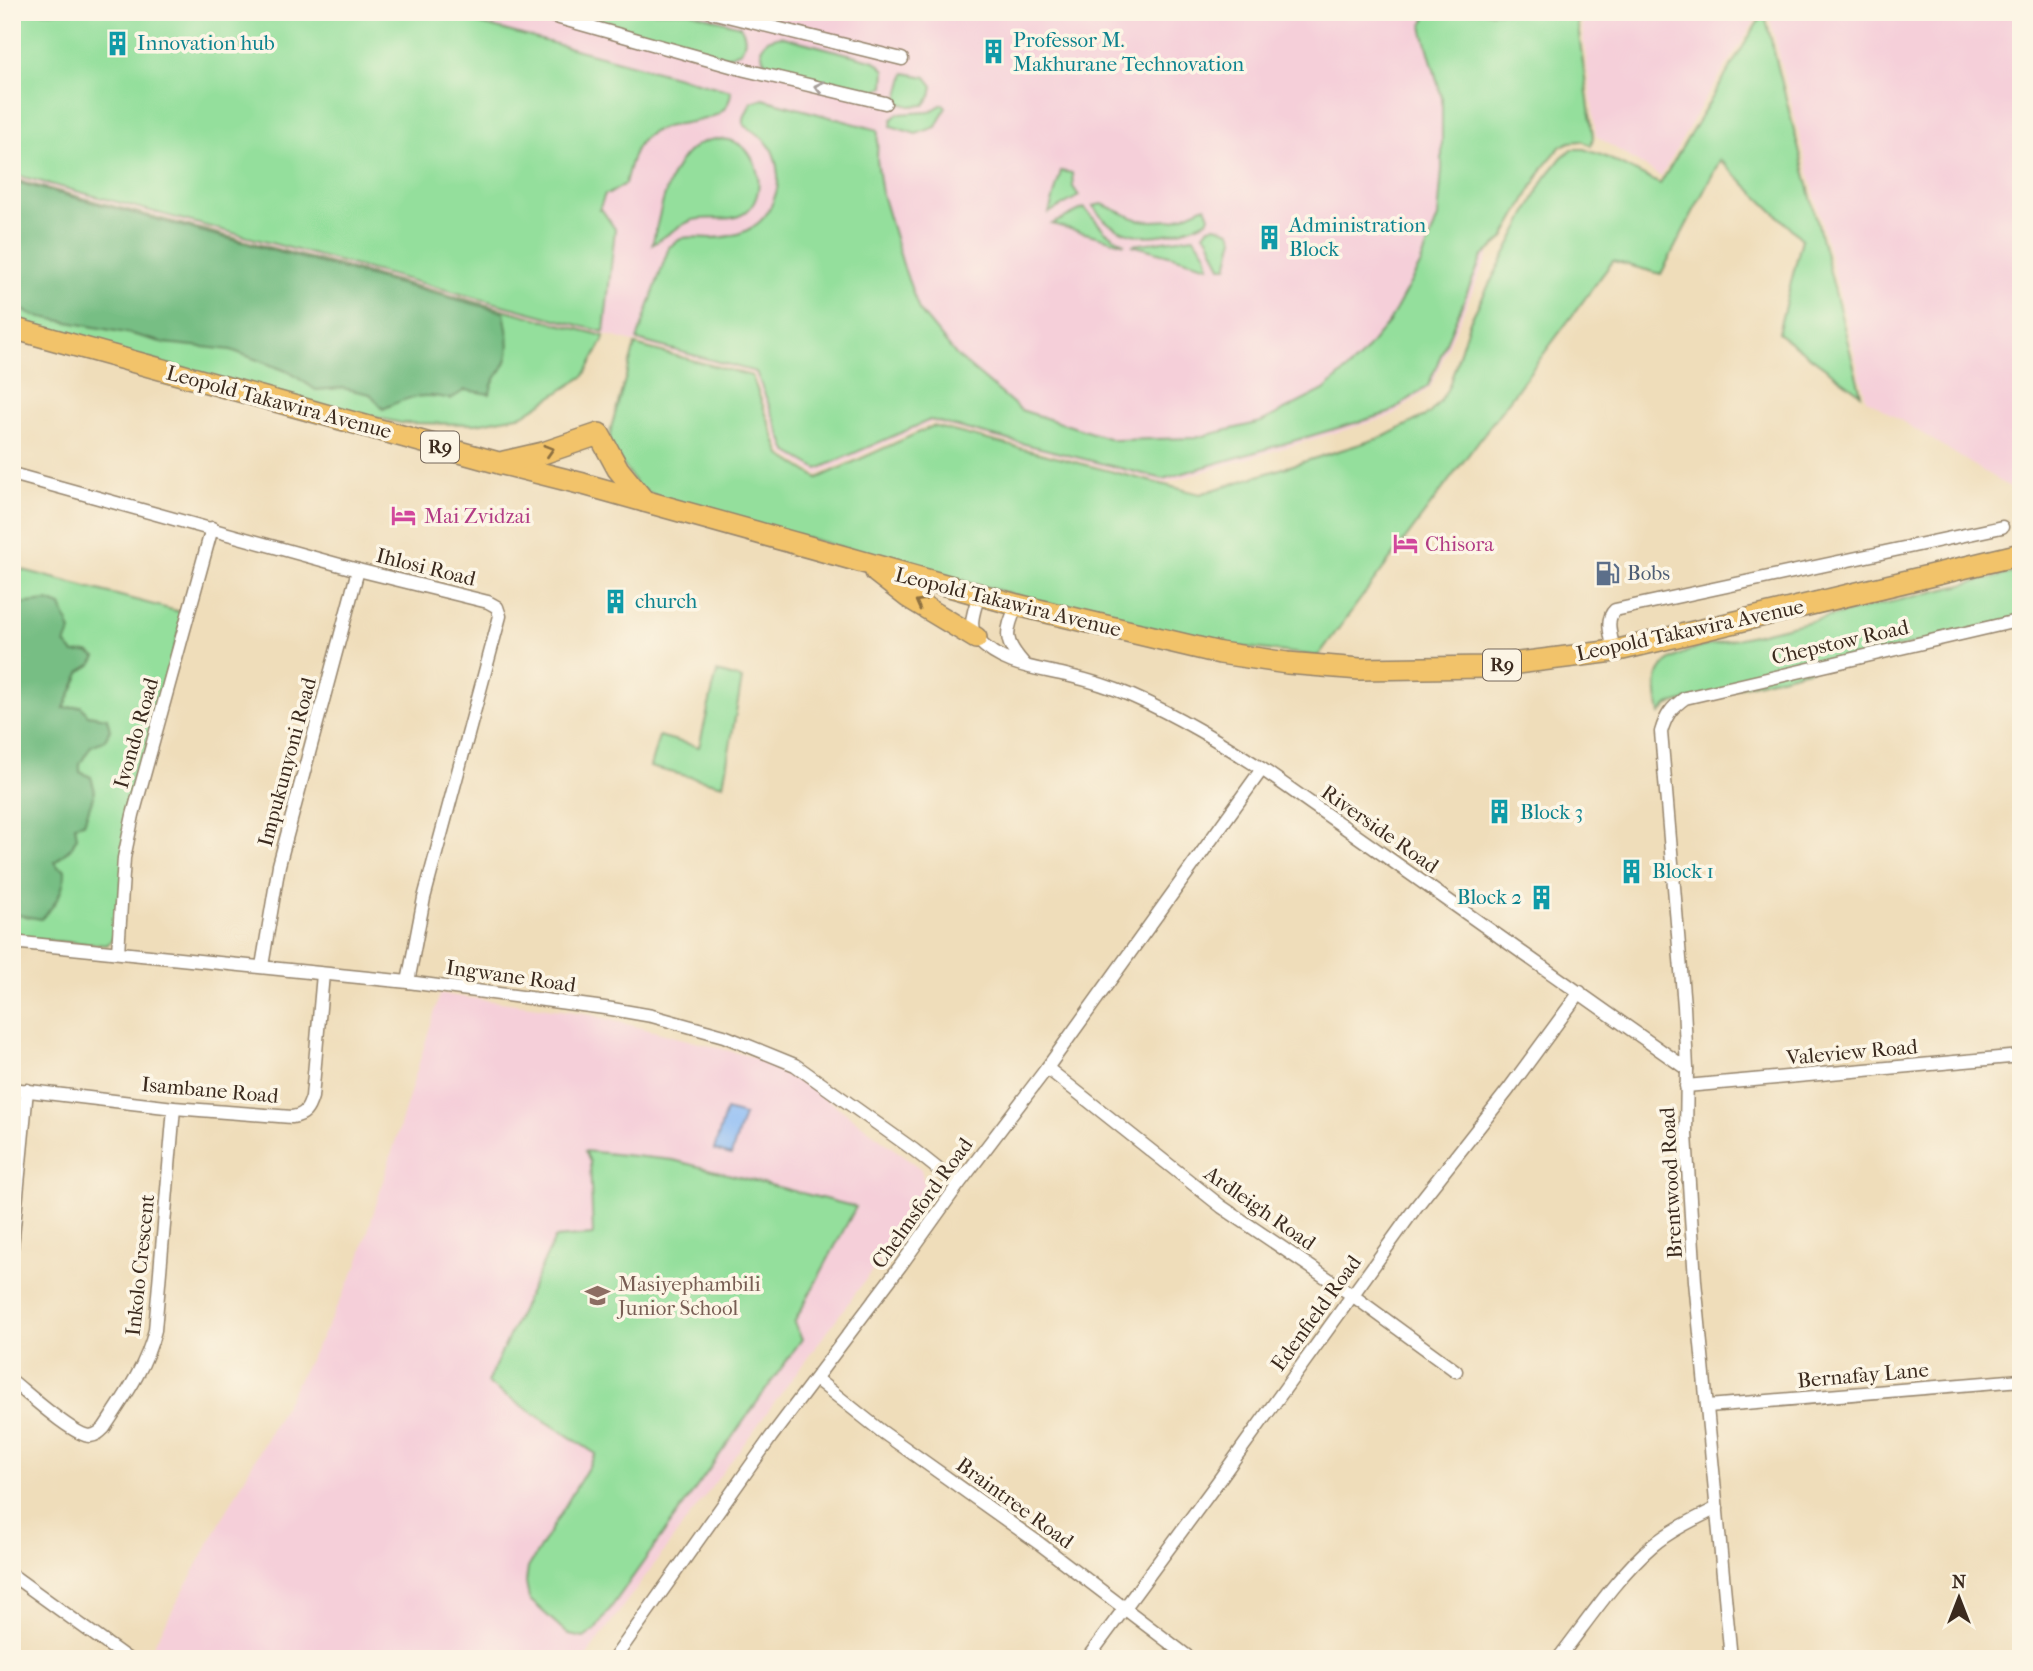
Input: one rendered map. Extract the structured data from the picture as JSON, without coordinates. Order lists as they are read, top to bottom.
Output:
{
  "streets": {
    "highway": ["Leopold Takawira Avenue", "R9"],
    "street": [
      "Ihlosi Road",
      "Chepstow Road",
      "Ivondo Road",
      "Impukunyoni Road",
      "Riverside Road",
      "Ingwane Road",
      "Valeview Road",
      "Isambane Road",
      "Brentwood Road",
      "Chelmsford Road",
      "Ardleigh Road",
      "Inkolo Crescent",
      "Edenfield Road",
      "Bernafay Lane",
      "Braintree Road"
    ]
  },
  "crossings": [
    ["Ihlosi Road", "Ivondo Road"],
    ["Ihlosi Road", "Impukunyoni Road"],
    ["Ihlosi Road", "Ingwane Road"],
    ["Chepstow Road", "Brentwood Road"],
    ["Ivondo Road", "Ingwane Road"],
    ["Impukunyoni Road", "Ingwane Road"],
    ["Riverside Road", "Brentwood Road"],
    ["Riverside Road", "Chelmsford Road"],
    ["Riverside Road", "Edenfield Road"],
    ["Ingwane Road", "Isambane Road"],
    ["Ingwane Road", "Chelmsford Road"],
    ["Valeview Road", "Brentwood Road"],
    ["Isambane Road", "Inkolo Crescent"],
    ["Brentwood Road", "Bernafay Lane"],
    ["Chelmsford Road", "Ardleigh Road"],
    ["Chelmsford Road", "Braintree Road"],
    ["Ardleigh Road", "Edenfield Road"],
    ["Edenfield Road", "Braintree Road"]
  ],
  "places": {
    "building": [
      "Innovation hub",
      "Professor M. Makhurane Technovation",
      "Administration Block",
      "church",
      "Block 3",
      "Block 1",
      "Block 2"
    ],
    "hotel": ["Mai Zvidzai", "Chisora"],
    "fuel station": ["Bobs"],
    "school or university": ["Masiyephambili Junior School"]
  },
  "north": "top"
}
